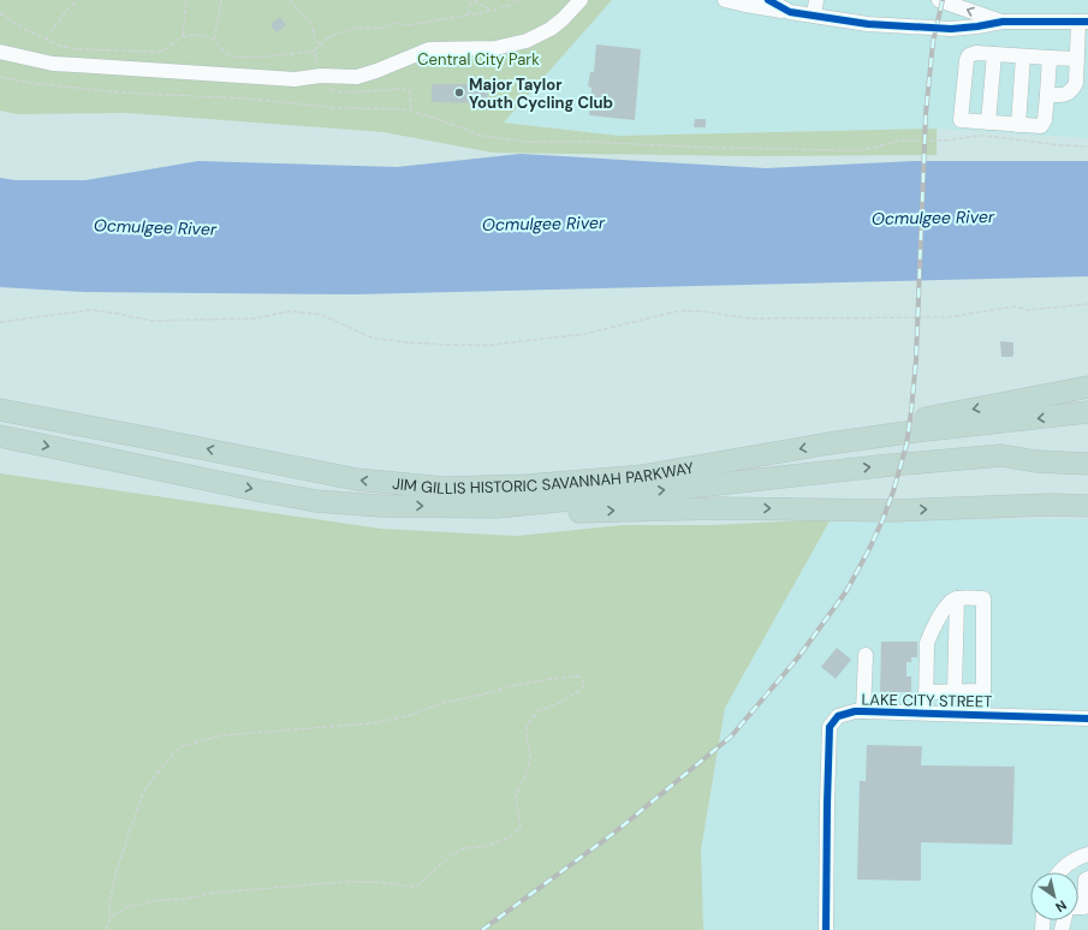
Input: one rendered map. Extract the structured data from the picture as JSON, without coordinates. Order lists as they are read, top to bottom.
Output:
{
  "streets": {
    "highway": ["JIM GILLIS HISTORIC SAVANNAH PARKWAY"],
    "street": ["LAKE CITY STREET"]
  },
  "water": ["Ocmulgee River"],
  "parks": ["Central City Park"],
  "places": ["Major Taylor Youth Cycling Club"],
  "north": "bottom right"
}
